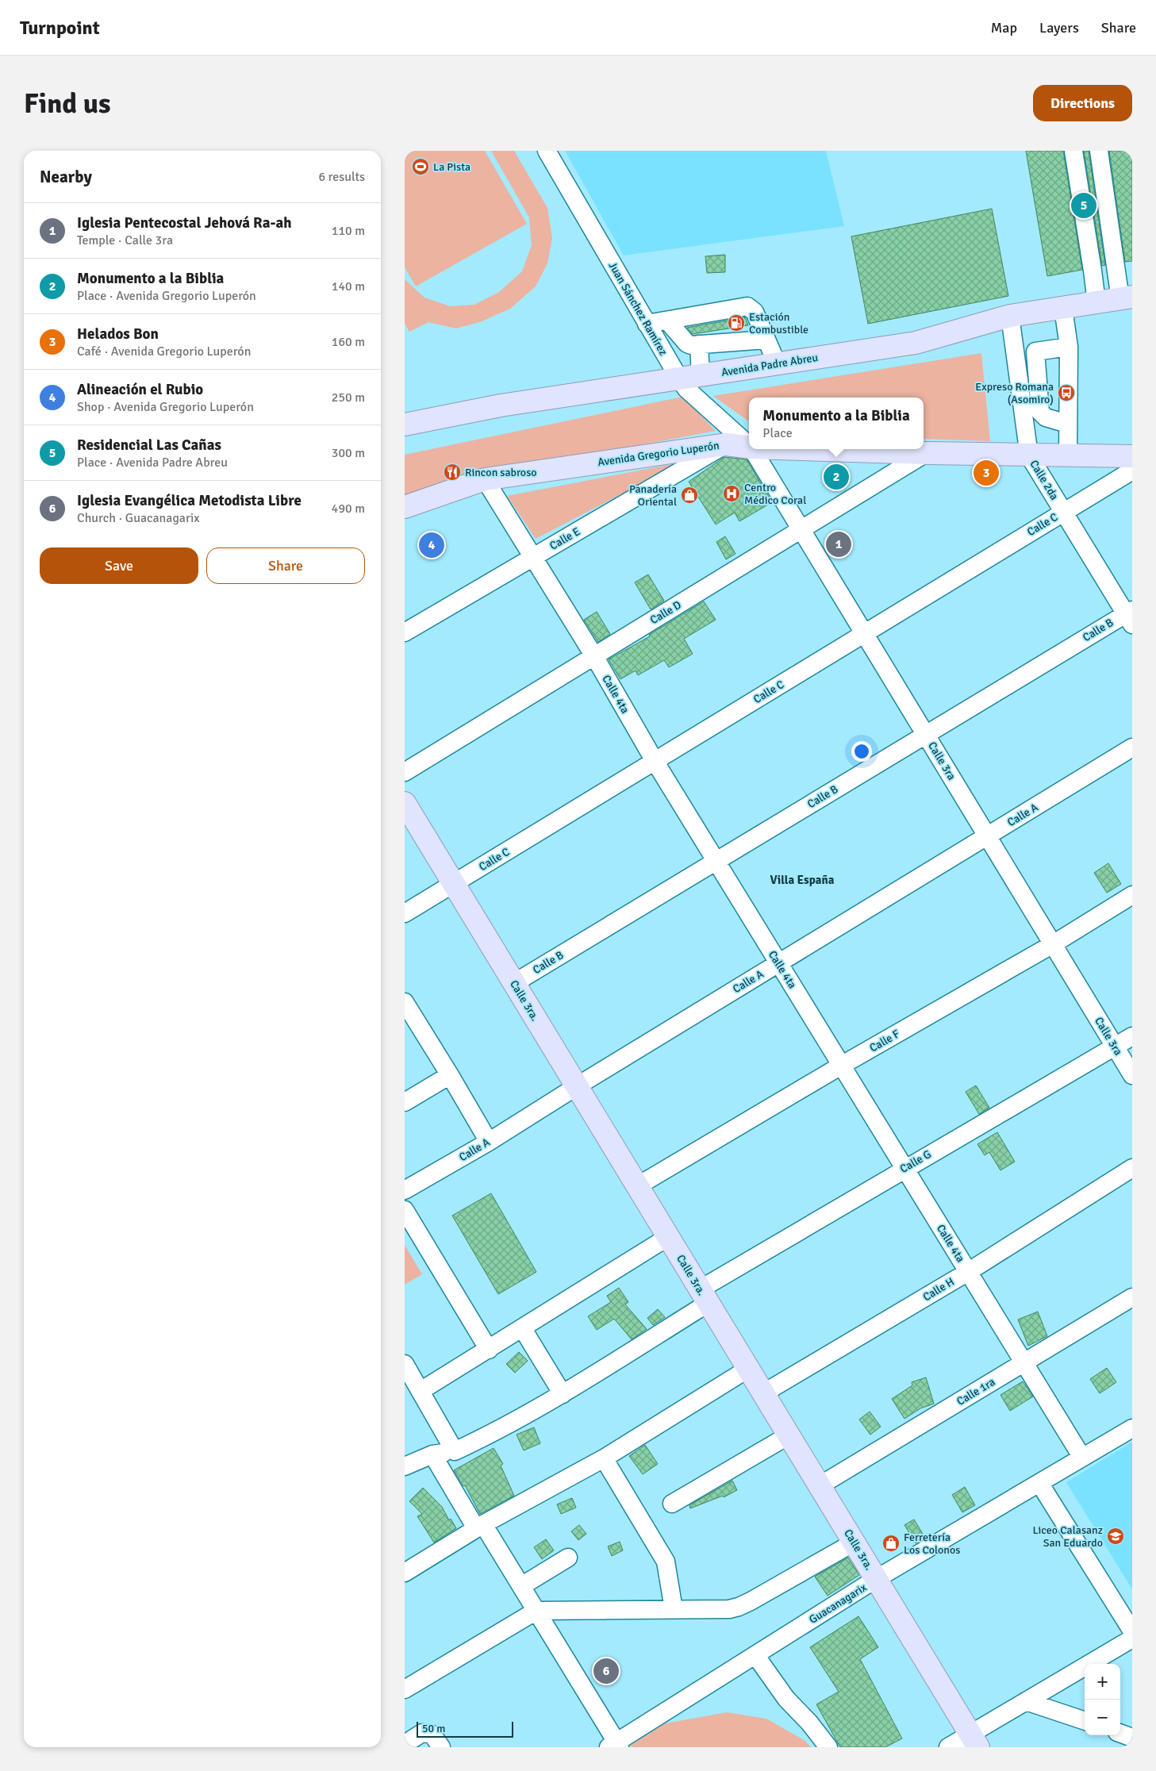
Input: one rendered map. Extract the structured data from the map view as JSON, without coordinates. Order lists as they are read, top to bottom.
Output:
{
  "streets": {
    "main road": ["Avenida Padre Abreu", "Avenida Gregorio Luperón", "Calle 3ra."],
    "street": [
      "Juan Sánchez Ramírez",
      "Calle 2da",
      "Calle C",
      "Calle E",
      "Calle D",
      "Calle B",
      "Calle 4ta",
      "Calle 3ra",
      "Calle A",
      "Calle F",
      "Calle G",
      "Calle H",
      "Calle 1ra",
      "Guacanagarix"
    ]
  },
  "crossings": [
    ["Juan Sánchez Ramírez", "Avenida Padre Abreu"],
    ["Avenida Padre Abreu", "Calle 2da"],
    ["Avenida Gregorio Luperón", "Calle 2da"],
    ["Avenida Gregorio Luperón", "Calle E"],
    ["Avenida Gregorio Luperón", "Calle D"],
    ["Avenida Gregorio Luperón", "Calle 4ta"],
    ["Calle 2da", "Calle C"],
    ["Calle 2da", "Calle B"],
    ["Calle C", "Calle 4ta"],
    ["Calle C", "Calle 3ra"],
    ["Calle C", "Calle 3ra."],
    ["Calle E", "Calle 4ta"],
    ["Calle D", "Calle 4ta"],
    ["Calle D", "Calle 3ra"],
    ["Calle B", "Calle 4ta"],
    ["Calle B", "Calle 3ra"],
    ["Calle B", "Calle 3ra."],
    ["Calle 4ta", "Calle A"],
    ["Calle 4ta", "Calle F"],
    ["Calle 4ta", "Calle G"],
    ["Calle 4ta", "Calle H"],
    ["Calle 4ta", "Calle 1ra"],
    ["Calle 4ta", "Guacanagarix"],
    ["Calle 3ra", "Calle A"],
    ["Calle 3ra", "Calle F"],
    ["Calle 3ra", "Calle G"],
    ["Calle A", "Calle 3ra."],
    ["Calle 3ra.", "Calle F"],
    ["Calle 3ra.", "Calle G"],
    ["Calle 3ra.", "Calle H"],
    ["Calle 3ra.", "Calle 1ra"],
    ["Calle 3ra.", "Guacanagarix"]
  ],
  "districts": ["Villa España"],
  "places": {
    "sports": ["La Pista"],
    "fuel station": ["Estación Combustible"],
    "bus stop": ["Expreso Romana (Asomiro)"],
    "restaurant": ["Rincon sabroso"],
    "hospital": ["Centro Médico Coral"],
    "shop": ["Panadería Oriental", "Ferretería Los Colonos"],
    "school or university": ["Liceo Calasanz San Eduardo"]
  },
  "scale_bar": "50 m",
  "page": {
    "header": "Turnpoint",
    "nav": ["Map", "Layers", "Share"],
    "buttons": [
      "Directions",
      ["Save", "Share"]
    ],
    "title": "Find us",
    "heading": ["Nearby", "6 results"],
    "pins": [
      "5",
      "3",
      "2",
      "1",
      "4",
      "6"
    ],
    "list": [
      {
        "mark": "1",
        "name": "Iglesia Pentecostal Jehová Ra-ah",
        "note": "Temple · Calle 3ra",
        "value": "110 m"
      },
      {
        "mark": "2",
        "name": "Monumento a la Biblia",
        "note": "Place · Avenida Gregorio Luperón",
        "value": "140 m"
      },
      {
        "mark": "3",
        "name": "Helados Bon",
        "note": "Café · Avenida Gregorio Luperón",
        "value": "160 m"
      },
      {
        "mark": "4",
        "name": "Alineación el Rubio",
        "note": "Shop · Avenida Gregorio Luperón",
        "value": "250 m"
      },
      {
        "mark": "5",
        "name": "Residencial Las Cañas",
        "note": "Place · Avenida Padre Abreu",
        "value": "300 m"
      },
      {
        "mark": "6",
        "name": "Iglesia Evangélica Metodista Libre",
        "note": "Church · Guacanagarix",
        "value": "490 m"
      }
    ],
    "popup": ["Monumento a la Biblia", "Place"],
    "map_buttons": ["+", "−"],
    "scale": "50 m"
  }
}
